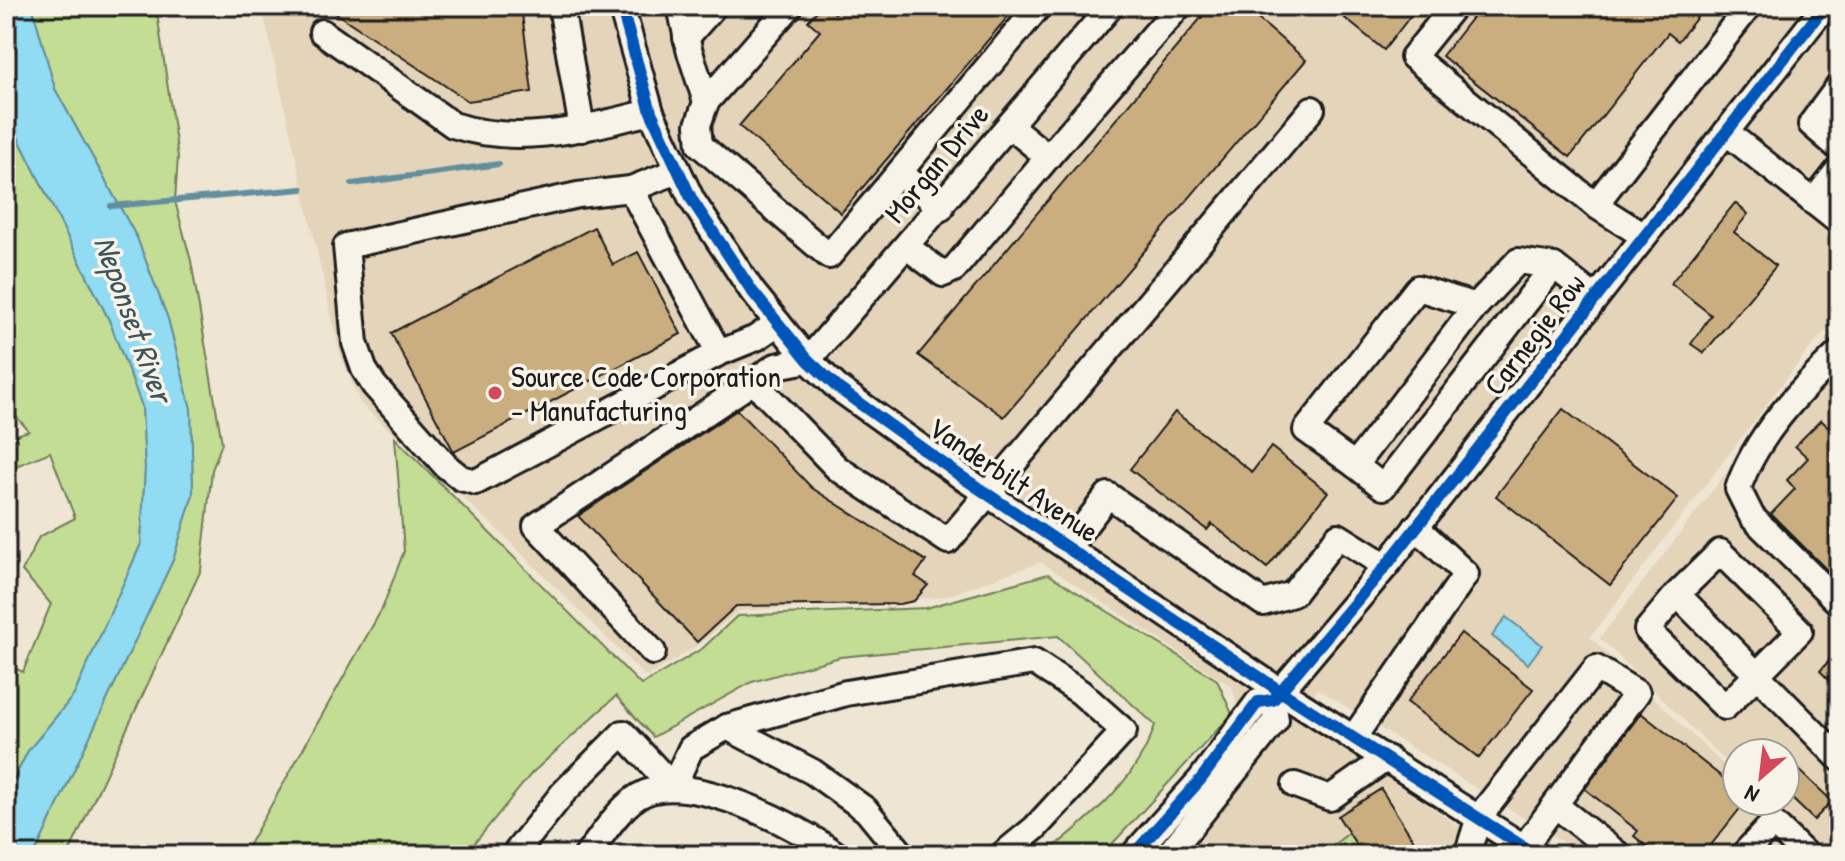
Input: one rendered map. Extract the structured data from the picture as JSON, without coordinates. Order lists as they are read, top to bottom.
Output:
{
  "streets": {
    "street": ["Morgan Drive", "Carnegie Row", "Vanderbilt Avenue"]
  },
  "crossings": [
    ["Morgan Drive", "Vanderbilt Avenue"],
    ["Carnegie Row", "Vanderbilt Avenue"]
  ],
  "water": ["Neponset River"],
  "places": ["Source Code Corporation - Manufacturing"],
  "north": "bottom left"
}
